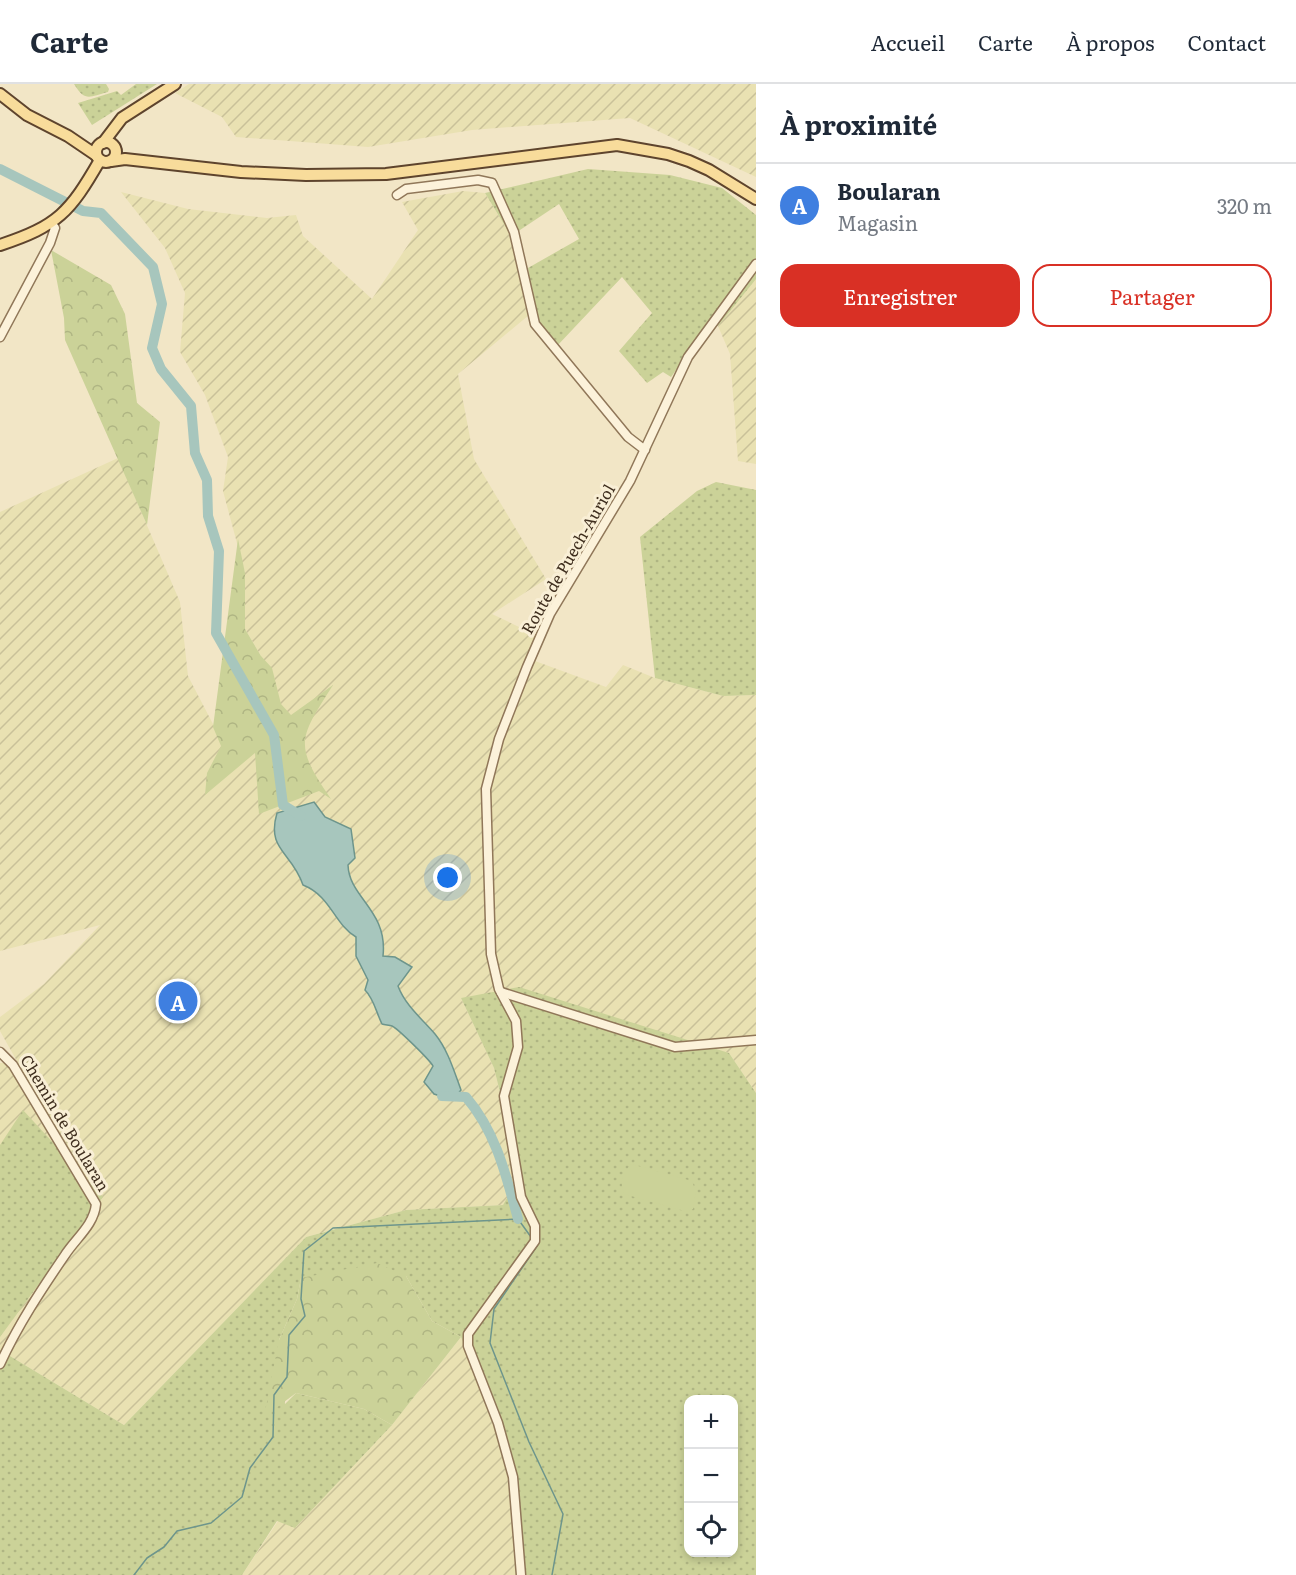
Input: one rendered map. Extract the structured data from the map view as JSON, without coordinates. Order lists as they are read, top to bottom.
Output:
{
  "streets": {
    "street": ["Route de Puech-Auriol", "Chemin de Boularan"]
  },
  "page": {
    "header": "Carte",
    "nav": [
      "Accueil",
      "Carte",
      "À propos",
      "Contact"
    ],
    "heading": "À proximité",
    "list": [
      {
        "mark": "A",
        "name": "Boularan",
        "note": "Magasin",
        "value": "320 m"
      }
    ],
    "buttons": ["Enregistrer", "Partager"],
    "pins": "A",
    "map_buttons": ["+", "−"]
  }
}
